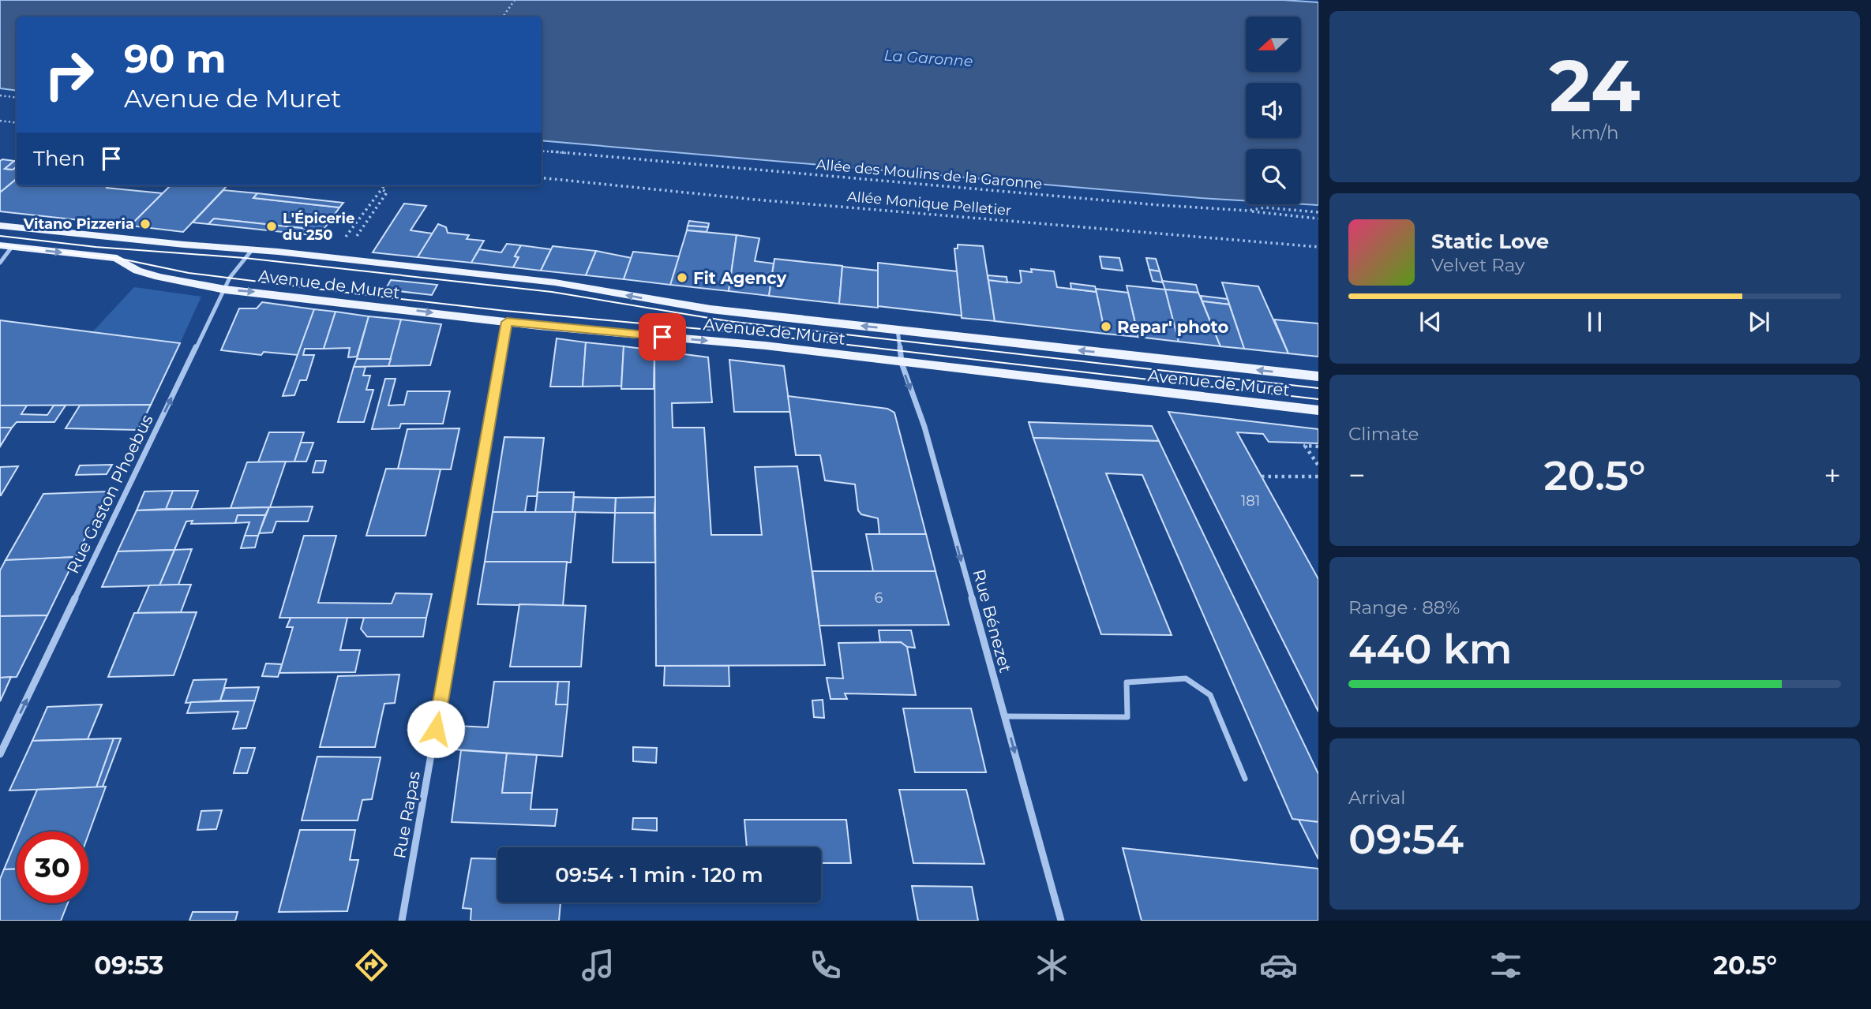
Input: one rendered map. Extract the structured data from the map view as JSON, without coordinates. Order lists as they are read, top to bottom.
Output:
{
  "streets": {
    "main road": ["Avenue de Muret"],
    "street": ["Rue Gaston Phoebus", "Rue Bénezet", "Rue Rapas"],
    "path": ["Allée des Moulins de la Garonne", "Allée Monique Pelletier"]
  },
  "crossings": [
    ["Avenue de Muret", "Rue Gaston Phoebus"],
    ["Avenue de Muret", "Rue Bénezet"],
    ["Avenue de Muret", "Rue Rapas"]
  ],
  "one_way": ["Rue Gaston Phoebus", "Rue Bénezet"],
  "water": ["La Garonne"],
  "places": [
    "Vitano Pizzeria",
    "L'Épicerie du 250",
    "Fit Agency",
    "Repar' photo"
  ],
  "house_numbers": ["181", "6"],
  "north": "left",
  "page": {
    "tile": [
      ["24", "km/h"],
      "Climate",
      ["Range · 88%", "440 km"],
      ["Arrival", "09:54"]
    ],
    "turn": ["90 m", "Avenue de Muret"],
    "then": "Then",
    "song": ["Static Love", "Velvet Ray"],
    "heat": ["−", "20.5°", "+"],
    "limit": "30",
    "trip": "09:54 · 1 min · 120 m",
    "tabs": ["09:53", "20.5°"]
  }
}
